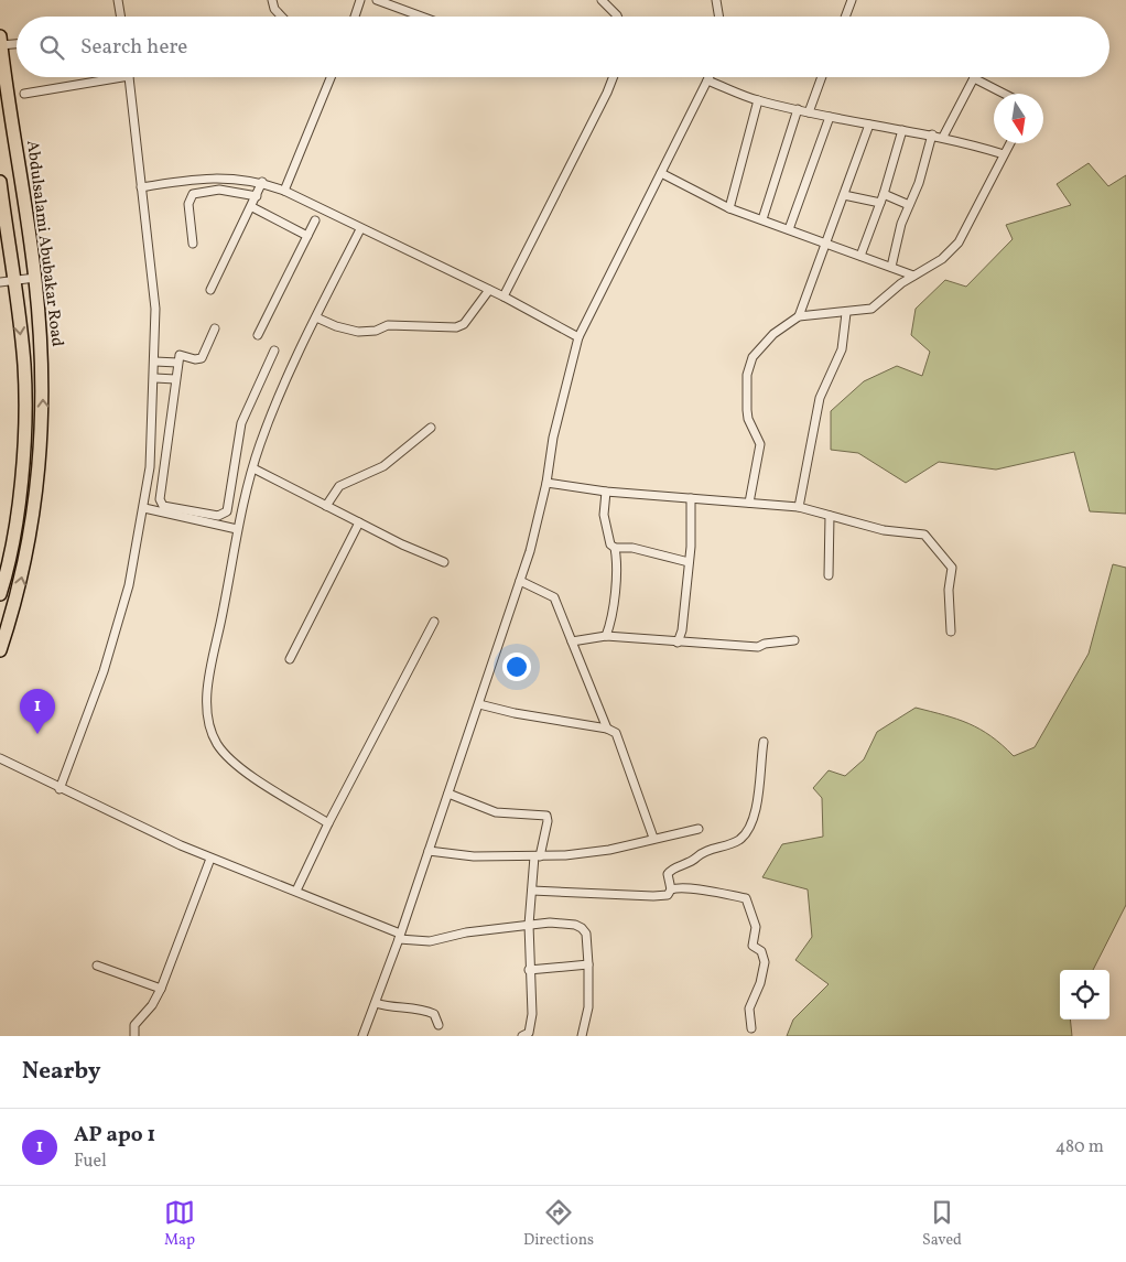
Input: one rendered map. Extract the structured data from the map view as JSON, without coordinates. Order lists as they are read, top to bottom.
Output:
{
  "streets": {
    "main road": ["Abdulsalami Abubakar Road"]
  },
  "north": "bottom",
  "page": {
    "search": "Search here",
    "pins": "1",
    "heading": "Nearby",
    "list": [
      {
        "mark": "1",
        "name": "AP apo 1",
        "note": "Fuel",
        "value": "480 m"
      }
    ],
    "nav": ["Map", "Directions", "Saved"]
  }
}
